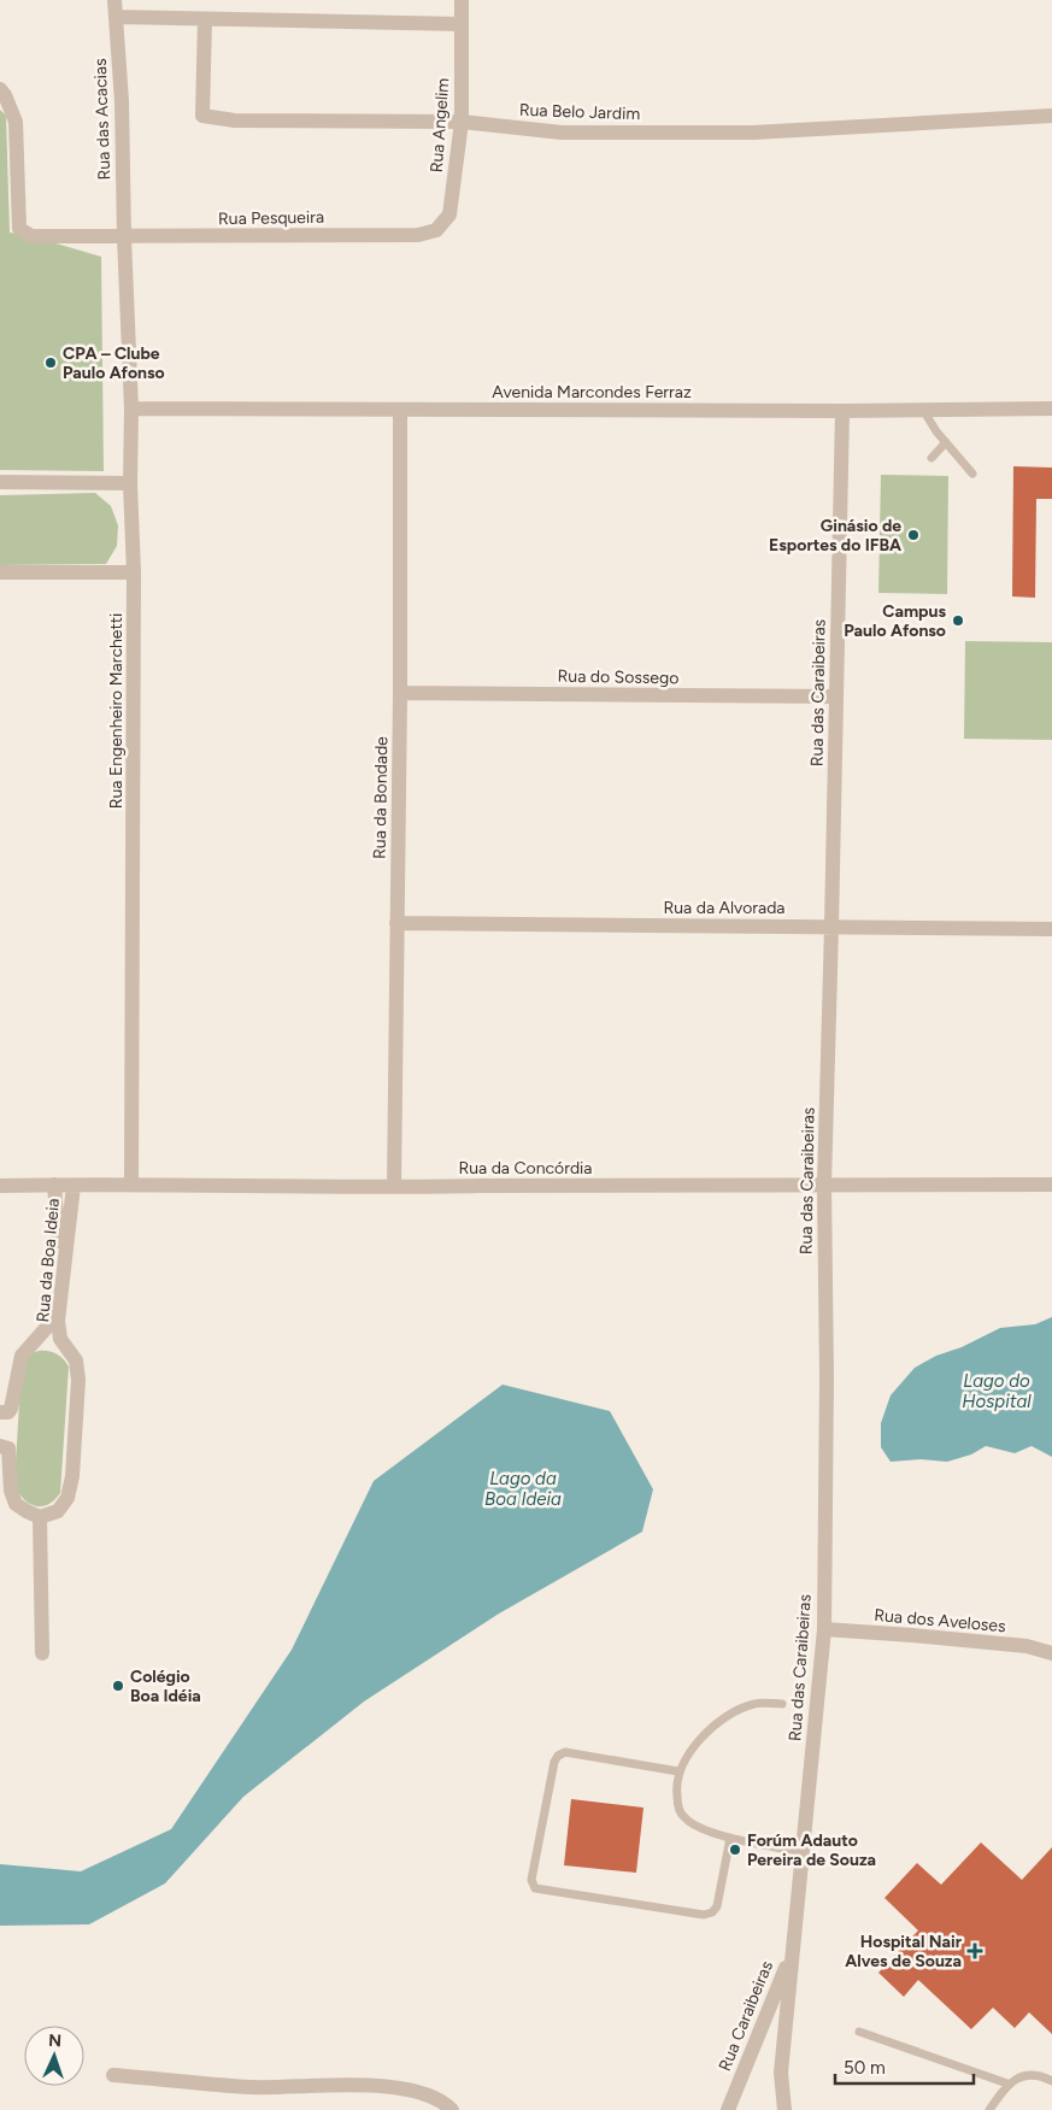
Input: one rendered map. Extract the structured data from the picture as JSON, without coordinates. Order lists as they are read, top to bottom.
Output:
{
  "streets": {
    "street": [
      "Rua Belo Jardim",
      "Rua das Acacias",
      "Rua Angelim",
      "Rua Pesqueira",
      "Avenida Marcondes Ferraz",
      "Rua do Sossego",
      "Rua das Caraibeiras",
      "Rua Engenheiro Marchetti",
      "Rua da Bondade",
      "Rua da Alvorada",
      "Rua da Concórdia",
      "Rua da Boa Ideia",
      "Rua dos Aveloses",
      "Rua Caraibeiras"
    ]
  },
  "crossings": [
    ["Rua Belo Jardim", "Rua Angelim"],
    ["Rua das Acacias", "Rua Pesqueira"],
    ["Rua das Acacias", "Rua Engenheiro Marchetti"],
    ["Rua Angelim", "Rua Pesqueira"],
    ["Rua Pesqueira", "Rua Engenheiro Marchetti"],
    ["Avenida Marcondes Ferraz", "Rua das Caraibeiras"],
    ["Avenida Marcondes Ferraz", "Rua Engenheiro Marchetti"],
    ["Avenida Marcondes Ferraz", "Rua da Bondade"],
    ["Rua do Sossego", "Rua das Caraibeiras"],
    ["Rua do Sossego", "Rua da Bondade"],
    ["Rua das Caraibeiras", "Rua da Alvorada"],
    ["Rua das Caraibeiras", "Rua da Concórdia"],
    ["Rua das Caraibeiras", "Rua dos Aveloses"],
    ["Rua das Caraibeiras", "Rua Caraibeiras"],
    ["Rua Engenheiro Marchetti", "Rua da Concórdia"],
    ["Rua da Bondade", "Rua da Alvorada"],
    ["Rua da Bondade", "Rua da Concórdia"],
    ["Rua da Concórdia", "Rua da Boa Ideia"]
  ],
  "water": ["Lago do Hospital", "Lago da Boa Ideia"],
  "places": {
    "other": [
      "CPA – Clube Paulo Afonso",
      "Ginásio de Esportes do IFBA",
      "Campus Paulo Afonso",
      "Colégio Boa Idéia",
      "Forúm Adauto Pereira de Souza"
    ],
    "health": ["Hospital Nair Alves de Souza"]
  },
  "scale_bar": "50 m",
  "north": "top"
}
